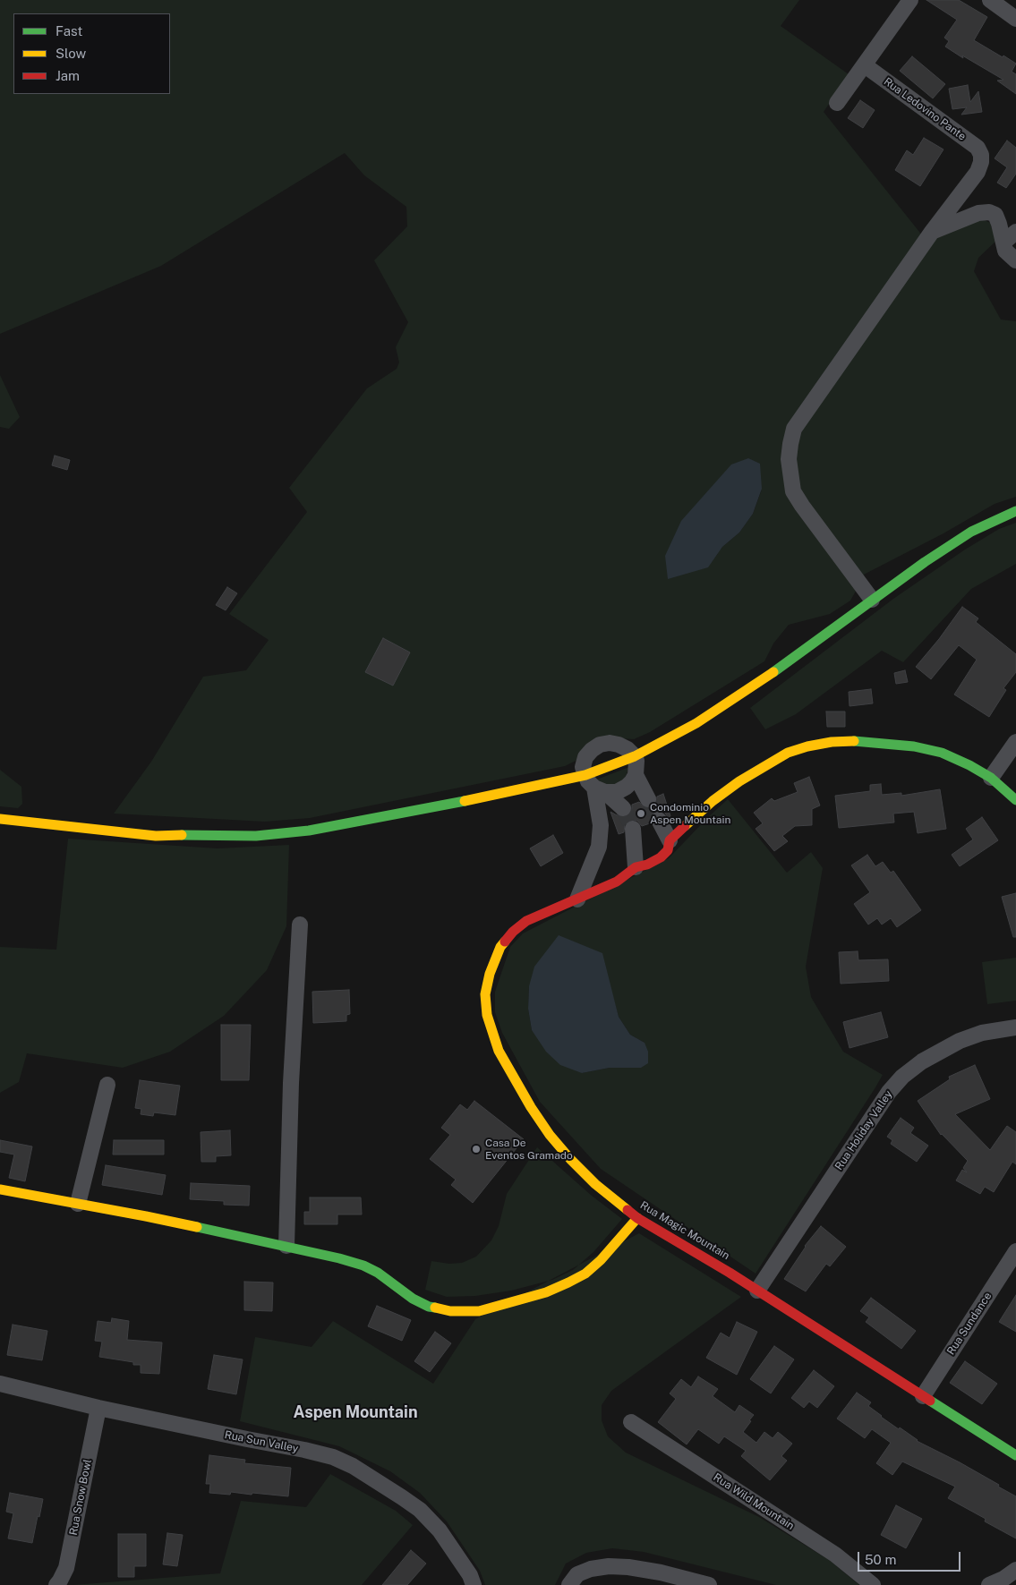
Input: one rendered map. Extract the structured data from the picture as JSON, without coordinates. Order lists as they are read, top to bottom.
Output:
{
  "streets": {
    "street": [
      "Rua Ledovino Pante",
      "Rua Holiday Valley",
      "Rua Magic Mountain",
      "Rua Sundance",
      "Rua Sun Valley",
      "Rua Snow Bowl",
      "Rua Wild Mountain"
    ]
  },
  "crossings": [
    ["Rua Holiday Valley", "Rua Magic Mountain"],
    ["Rua Magic Mountain", "Rua Sundance"],
    ["Rua Sun Valley", "Rua Snow Bowl"]
  ],
  "districts": ["Aspen Mountain"],
  "places": ["Condominio Aspen Mountain", "Casa De Eventos Gramado"],
  "legend": ["Fast", "Slow", "Jam"],
  "scale_bar": "50 m"
}
